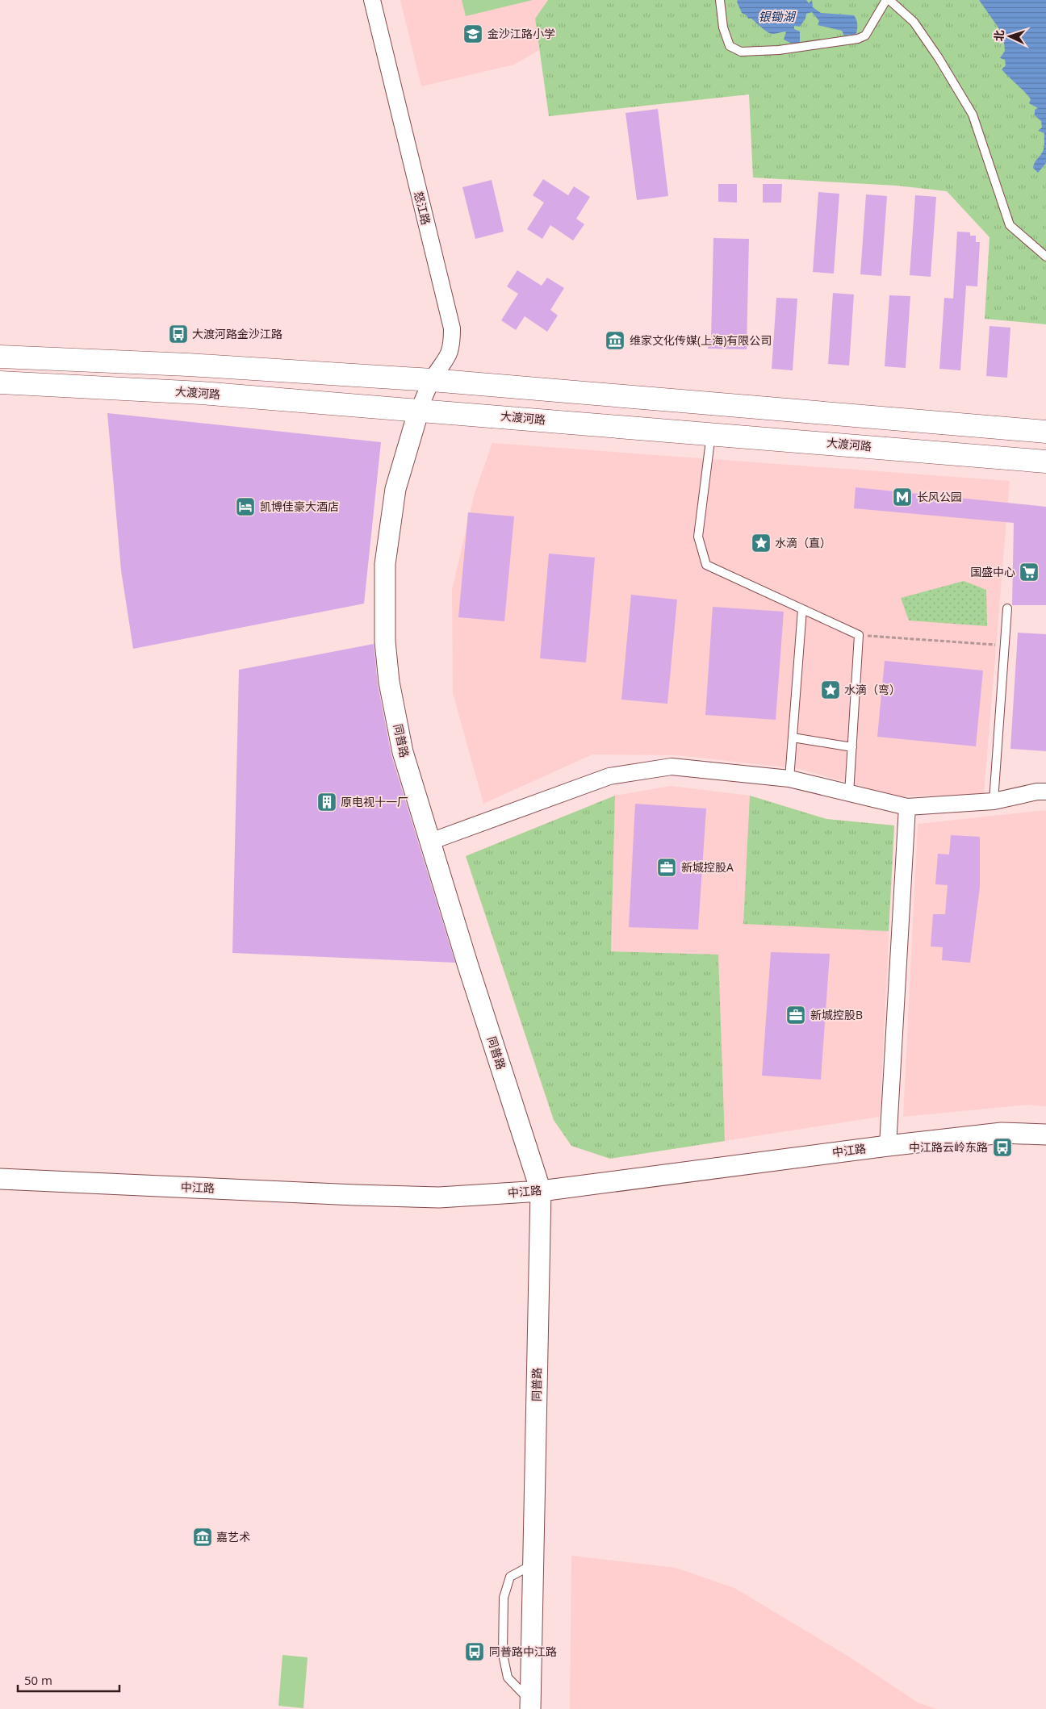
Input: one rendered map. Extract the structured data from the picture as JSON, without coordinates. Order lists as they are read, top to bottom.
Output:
{
  "streets": {
    "main road": ["大渡河路"],
    "street": ["怒江路", "同普路", "中江路"]
  },
  "crossings": [
    ["怒江路", "大渡河路"],
    ["怒江路", "同普路"],
    ["大渡河路", "同普路"],
    ["同普路", "中江路"]
  ],
  "water": ["银锄湖"],
  "places": {
    "school or university": ["金沙江路小学"],
    "bus stop": ["大渡河路金沙江路", "中江路云岭东路", "同普路中江路"],
    "museum": ["维家文化传媒(上海)有限公司", "嘉艺术"],
    "metro station": ["长风公园"],
    "hotel": ["凯博佳豪大酒店"],
    "place": ["水滴（直）", "水滴（弯）"],
    "supermarket": ["国盛中心"],
    "building": ["原电视十一厂"],
    "office": ["新城控股A", "新城控股B"]
  },
  "scale_bar": "50 m",
  "north": "left"
}
